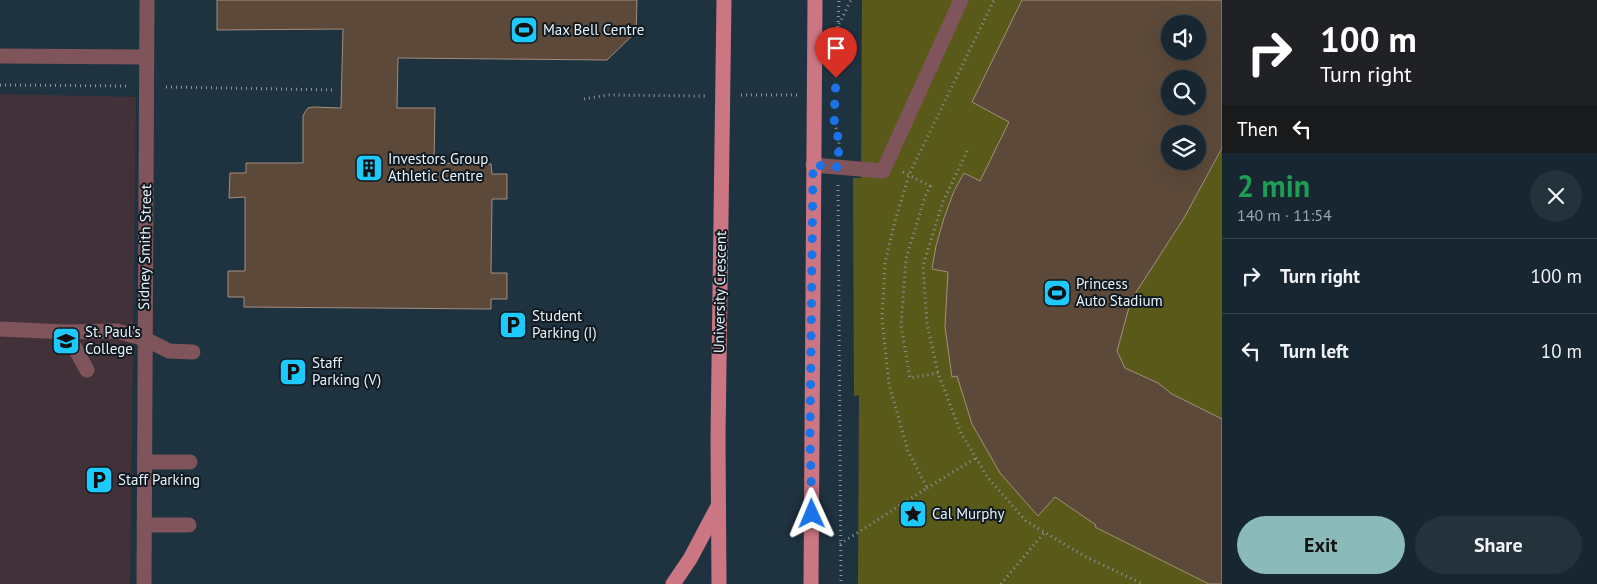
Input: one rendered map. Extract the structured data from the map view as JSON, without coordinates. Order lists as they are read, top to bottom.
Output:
{
  "streets": {
    "main road": ["University Crescent"],
    "street": ["Sidney Smith Street"]
  },
  "places": {
    "sports": ["Max Bell Centre", "Princess Auto Stadium"],
    "building": ["Investors Group Athletic Centre"],
    "parking": ["Student Parking (I)", "Staff Parking (V)", "Staff Parking"],
    "school or university": ["St. Paul's College"],
    "place": ["Cal Murphy"]
  },
  "page": {
    "turn": ["100 m", "Turn right"],
    "then": "Then",
    "heading": ["2 min", "140 m · 11:54"],
    "list": [
      {
        "name": "Turn right",
        "value": "100 m"
      },
      {
        "name": "Turn left",
        "value": "10 m"
      }
    ],
    "buttons": ["Exit", "Share"]
  }
}
